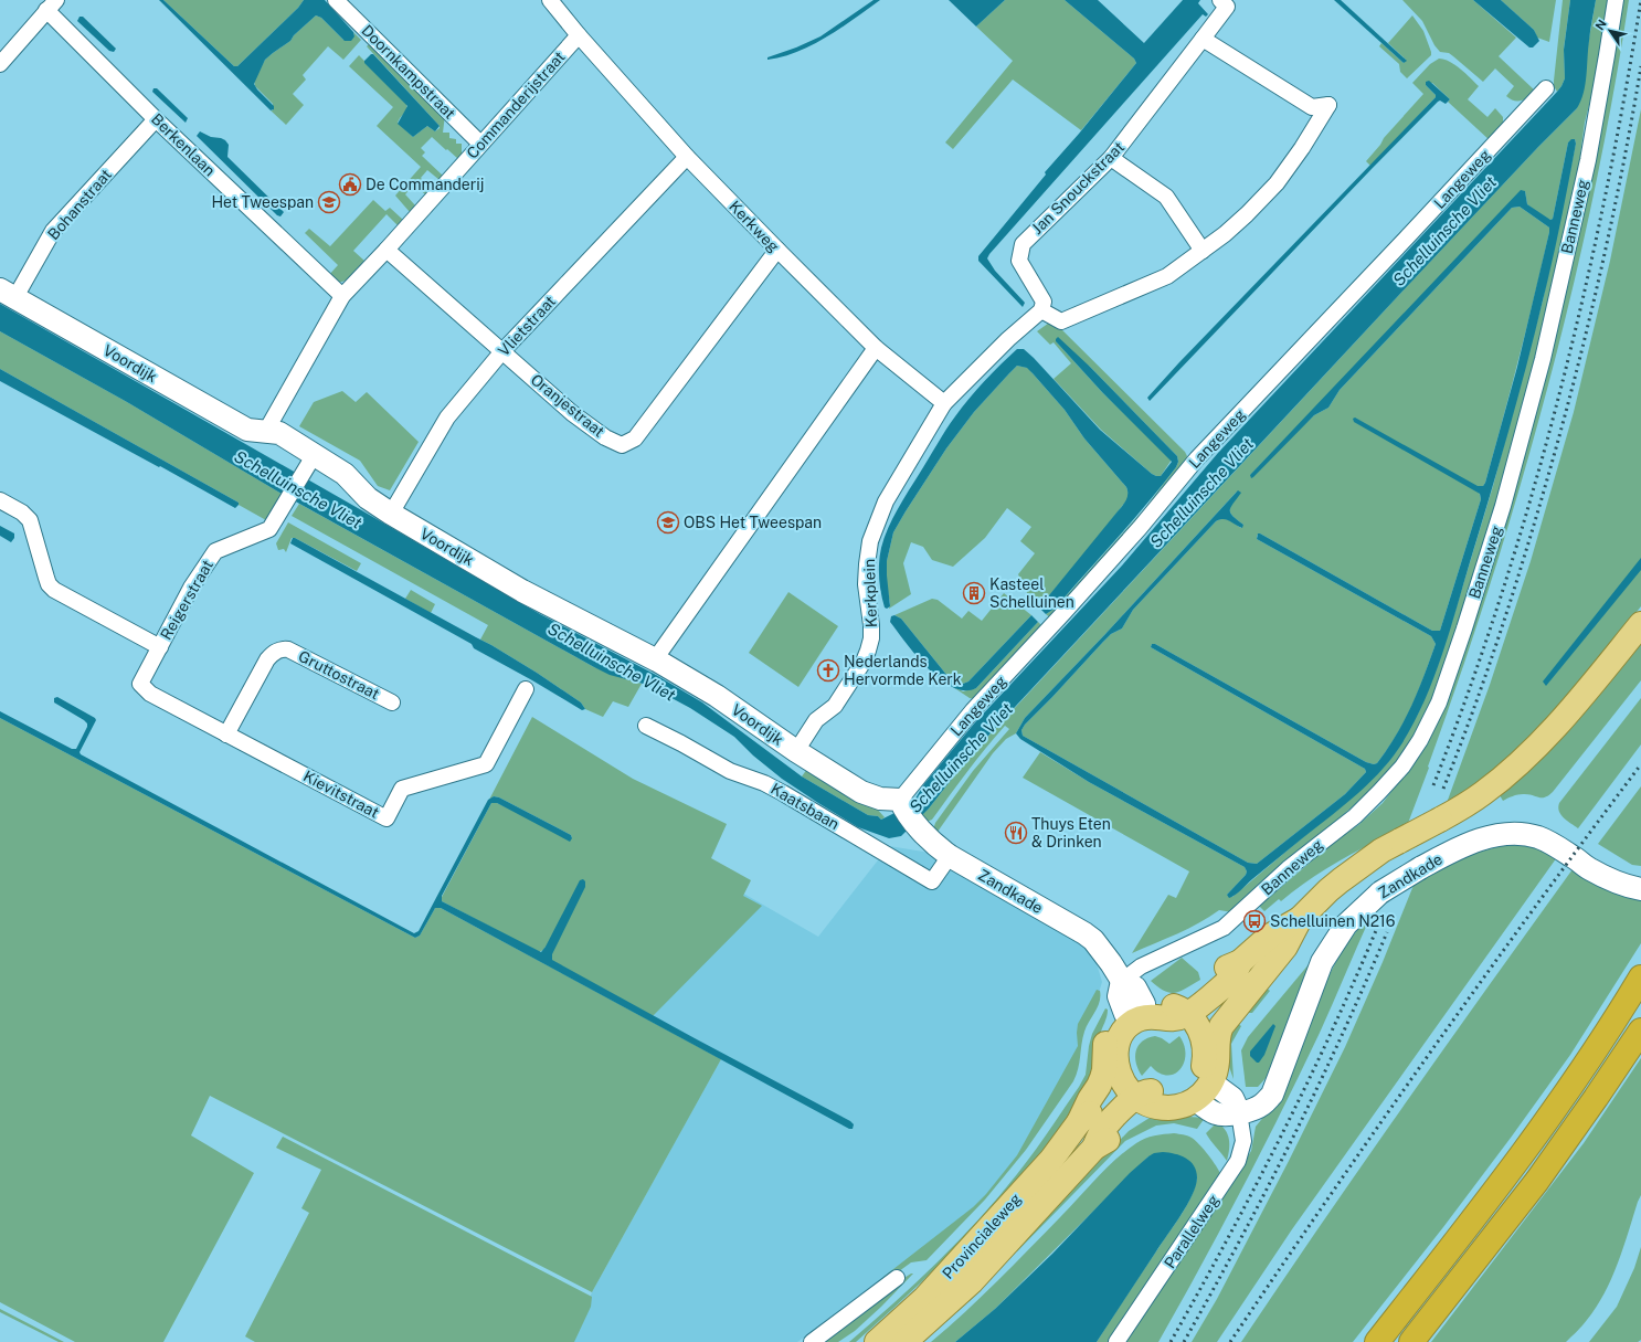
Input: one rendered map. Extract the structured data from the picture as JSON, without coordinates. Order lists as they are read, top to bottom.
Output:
{
  "streets": {
    "main road": ["Provincialeweg"],
    "street": [
      "Doornkampstraat",
      "Commanderijstraat",
      "Berkenlaan",
      "Langeweg",
      "Jan Snouckstraat",
      "Bohanstraat",
      "Banneweg",
      "Kerkweg",
      "Vlietstraat",
      "Voordijk",
      "Oranjestraat",
      "Kerkplein",
      "Reigerstraat",
      "Gruttostraat",
      "Kievitstraat",
      "Kaatsbaan",
      "Zandkade",
      "Parallelweg"
    ]
  },
  "crossings": [
    ["Doornkampstraat", "Commanderijstraat"],
    ["Commanderijstraat", "Berkenlaan"],
    ["Commanderijstraat", "Kerkweg"],
    ["Commanderijstraat", "Voordijk"],
    ["Commanderijstraat", "Oranjestraat"],
    ["Berkenlaan", "Bohanstraat"],
    ["Langeweg", "Voordijk"],
    ["Langeweg", "Zandkade"],
    ["Bohanstraat", "Voordijk"],
    ["Banneweg", "Zandkade"],
    ["Kerkweg", "Vlietstraat"],
    ["Kerkweg", "Oranjestraat"],
    ["Kerkweg", "Kerkplein"],
    ["Vlietstraat", "Voordijk"],
    ["Vlietstraat", "Oranjestraat"],
    ["Voordijk", "Kerkplein"],
    ["Voordijk", "Reigerstraat"],
    ["Voordijk", "Zandkade"],
    ["Reigerstraat", "Kievitstraat"],
    ["Gruttostraat", "Kievitstraat"],
    ["Kaatsbaan", "Zandkade"],
    ["Zandkade", "Parallelweg"],
    ["Zandkade", "Provincialeweg"]
  ],
  "water": ["Schelluinsche Vliet"],
  "places": {
    "public building": ["De Commanderij"],
    "school or university": ["Het Tweespan", "OBS Het Tweespan"],
    "building": ["Kasteel Schelluinen"],
    "church": ["Nederlands Hervormde Kerk"],
    "restaurant": ["Thuys Eten & Drinken"],
    "bus stop": ["Schelluinen N216"]
  },
  "north": "top left"
}
